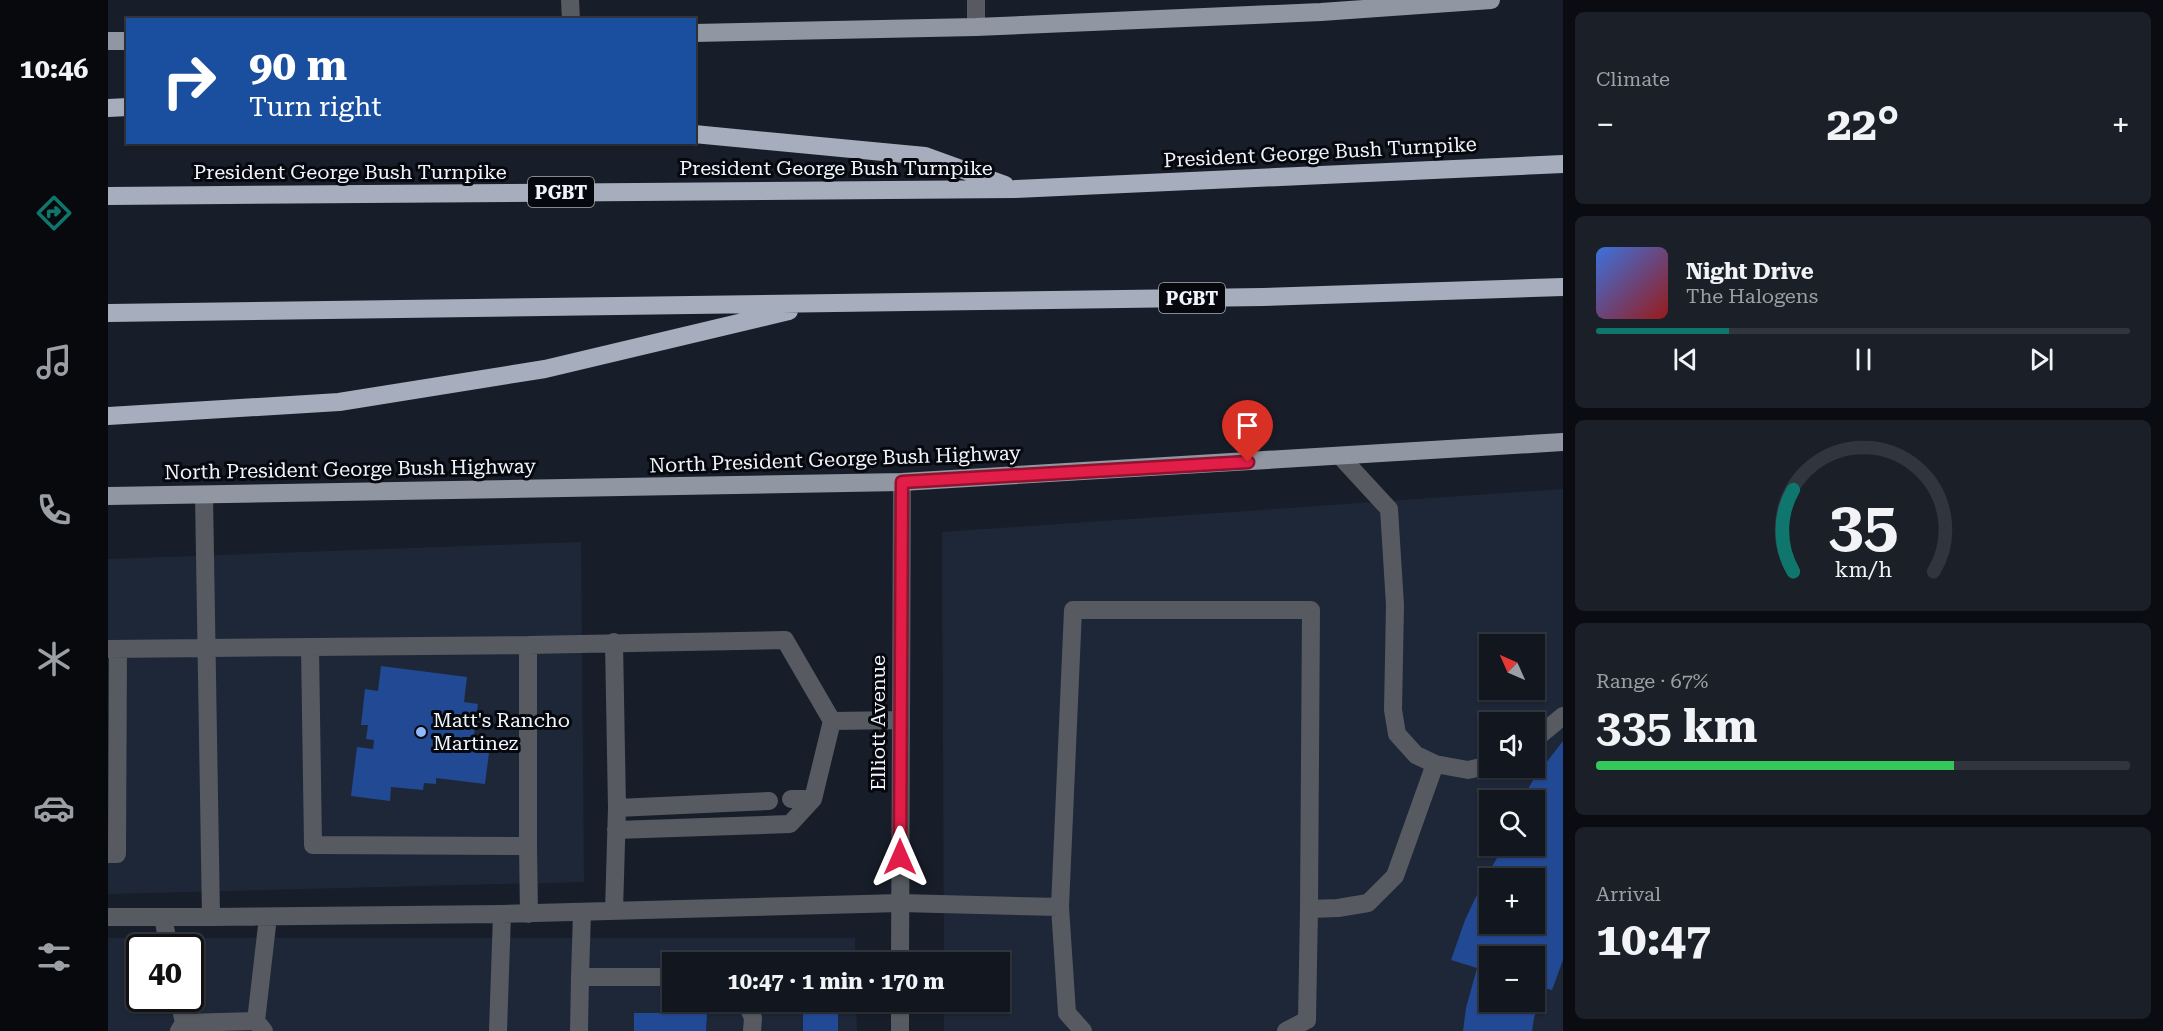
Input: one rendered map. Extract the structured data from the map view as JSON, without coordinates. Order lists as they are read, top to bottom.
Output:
{
  "streets": {
    "highway": ["President George Bush Turnpike", "PGBT"],
    "main road": ["North President George Bush Highway"],
    "street": ["Elliott Avenue"]
  },
  "crossings": [
    ["North President George Bush Highway", "Elliott Avenue"]
  ],
  "places": ["Matt's Rancho Martinez"],
  "north": "top left",
  "page": {
    "tabs": "10:46",
    "tile": [
      "Climate",
      ["Range · 67%", "335 km"],
      ["Arrival", "10:47"]
    ],
    "turn": ["90 m", "Turn right"],
    "heat": ["−", "22°", "+"],
    "song": ["Night Drive", "The Halogens"],
    "map_buttons": ["+", "−"],
    "limit": "40",
    "trip": "10:47 · 1 min · 170 m",
    "gauge": ["35", "km/h"]
  }
}
